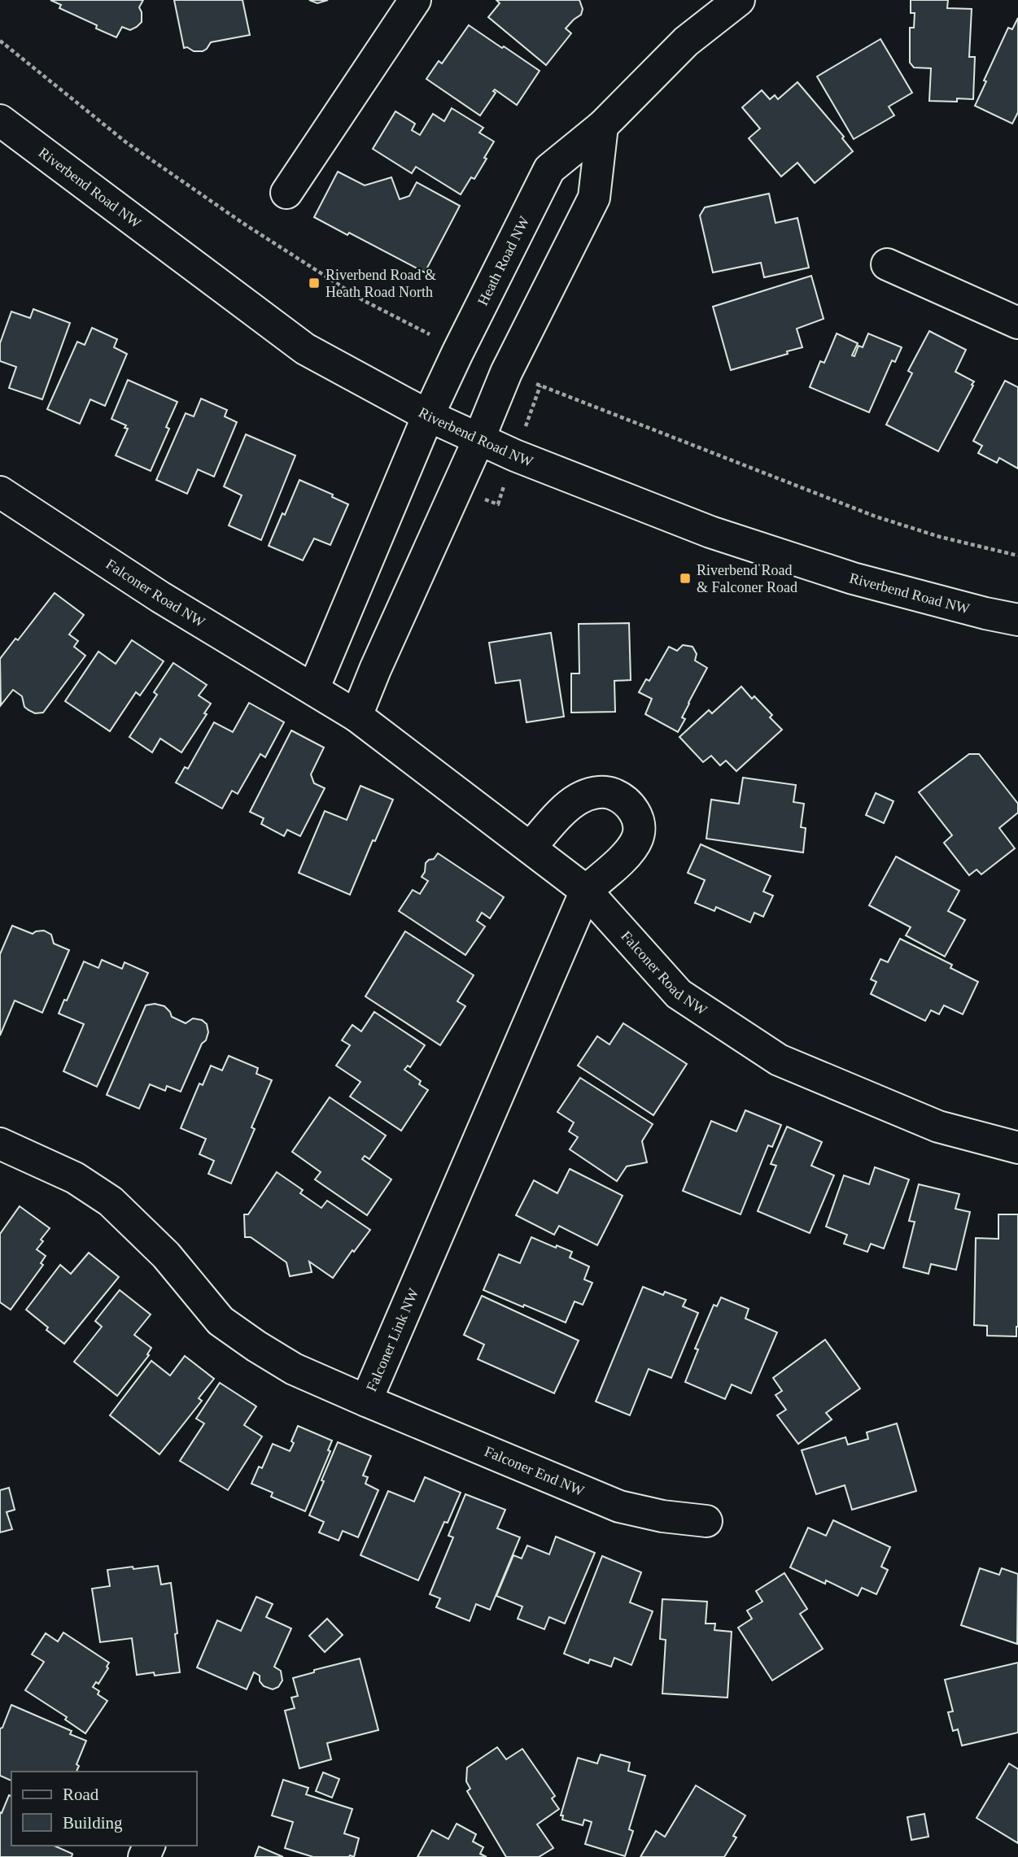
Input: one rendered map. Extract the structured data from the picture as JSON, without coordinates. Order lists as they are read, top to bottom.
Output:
{
  "streets": {
    "street": [
      "Riverbend Road NW",
      "Heath Road NW",
      "Falconer Road NW",
      "Falconer Link NW",
      "Falconer End NW"
    ]
  },
  "crossings": [
    ["Riverbend Road NW", "Heath Road NW"],
    ["Falconer Road NW", "Falconer Link NW"],
    ["Falconer Link NW", "Falconer End NW"]
  ],
  "places": {
    "transit": ["Riverbend Road & Heath Road North", "Riverbend Road & Falconer Road"]
  },
  "legend": ["Road", "Building"]
}
